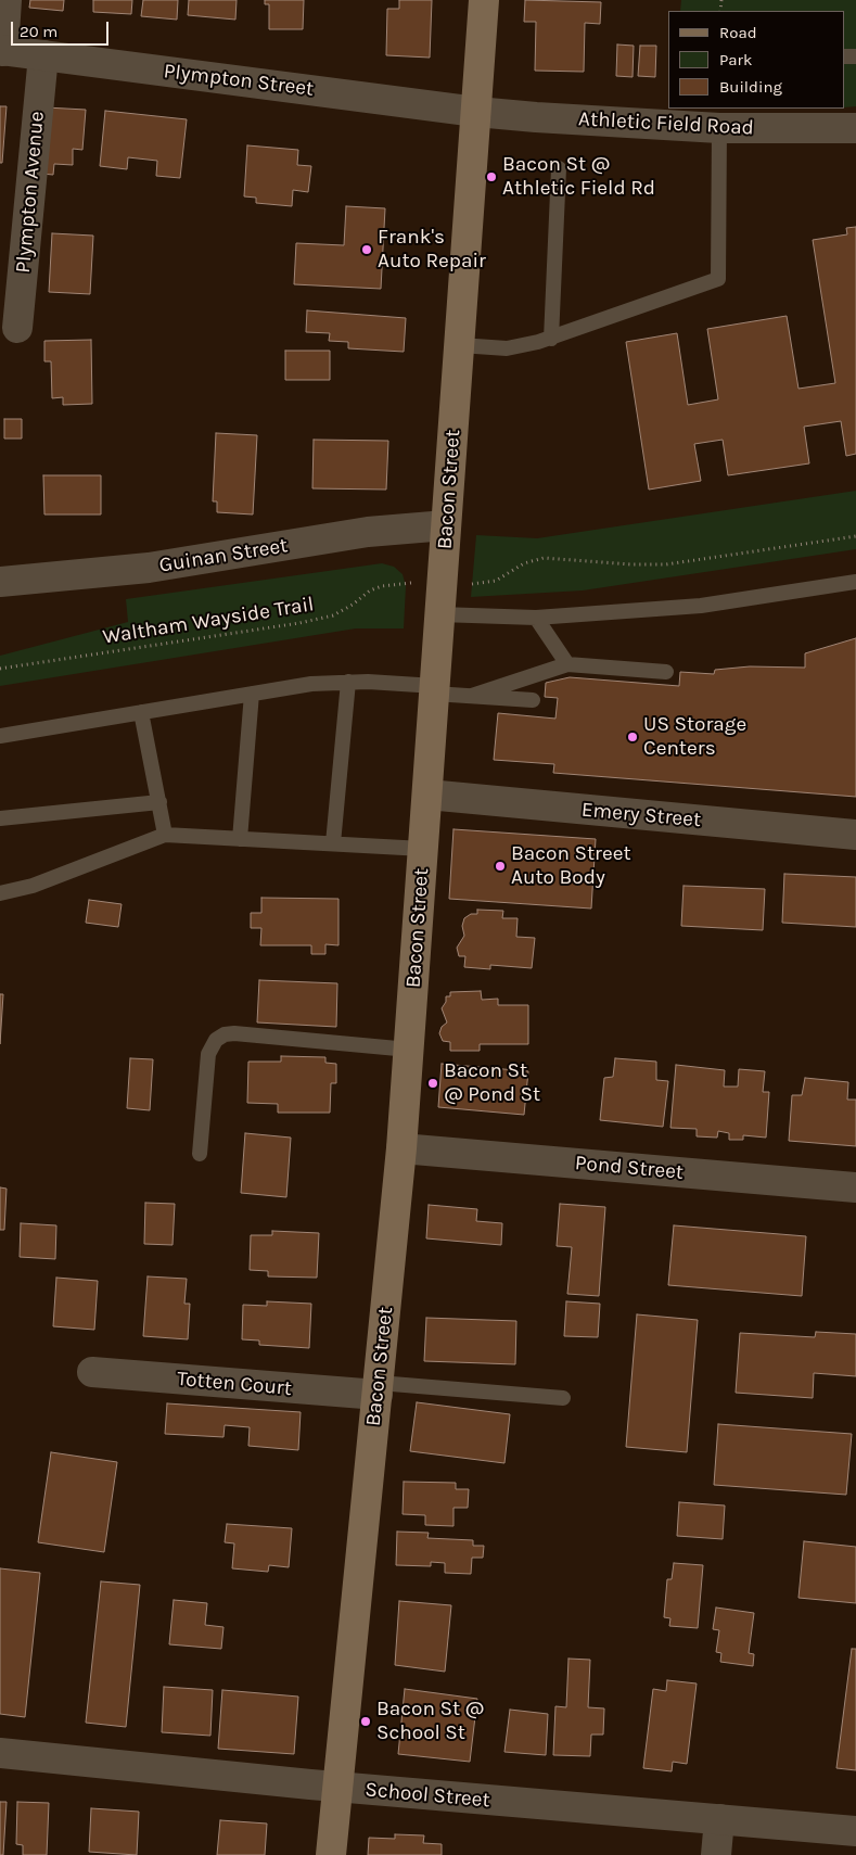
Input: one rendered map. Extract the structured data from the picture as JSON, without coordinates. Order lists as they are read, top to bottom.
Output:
{
  "streets": {
    "main road": ["Bacon Street"],
    "street": [
      "Plympton Street",
      "Athletic Field Road",
      "Plympton Avenue",
      "Guinan Street",
      "Emery Street",
      "Pond Street",
      "Totten Court",
      "School Street"
    ],
    "path": ["Waltham Wayside Trail"]
  },
  "crossings": [
    ["Plympton Street", "Athletic Field Road"],
    ["Plympton Street", "Plympton Avenue"],
    ["Plympton Street", "Bacon Street"],
    ["Athletic Field Road", "Bacon Street"],
    ["Bacon Street", "Guinan Street"],
    ["Bacon Street", "Emery Street"],
    ["Bacon Street", "Pond Street"],
    ["Bacon Street", "Totten Court"],
    ["Bacon Street", "School Street"]
  ],
  "places": [
    "Bacon St @ Athletic Field Rd",
    "Frank's Auto Repair",
    "US Storage Centers",
    "Bacon Street Auto Body",
    "Bacon St @ Pond St",
    "Bacon St @ School St"
  ],
  "legend": ["Road", "Park", "Building"],
  "scale_bar": "20 m"
}
